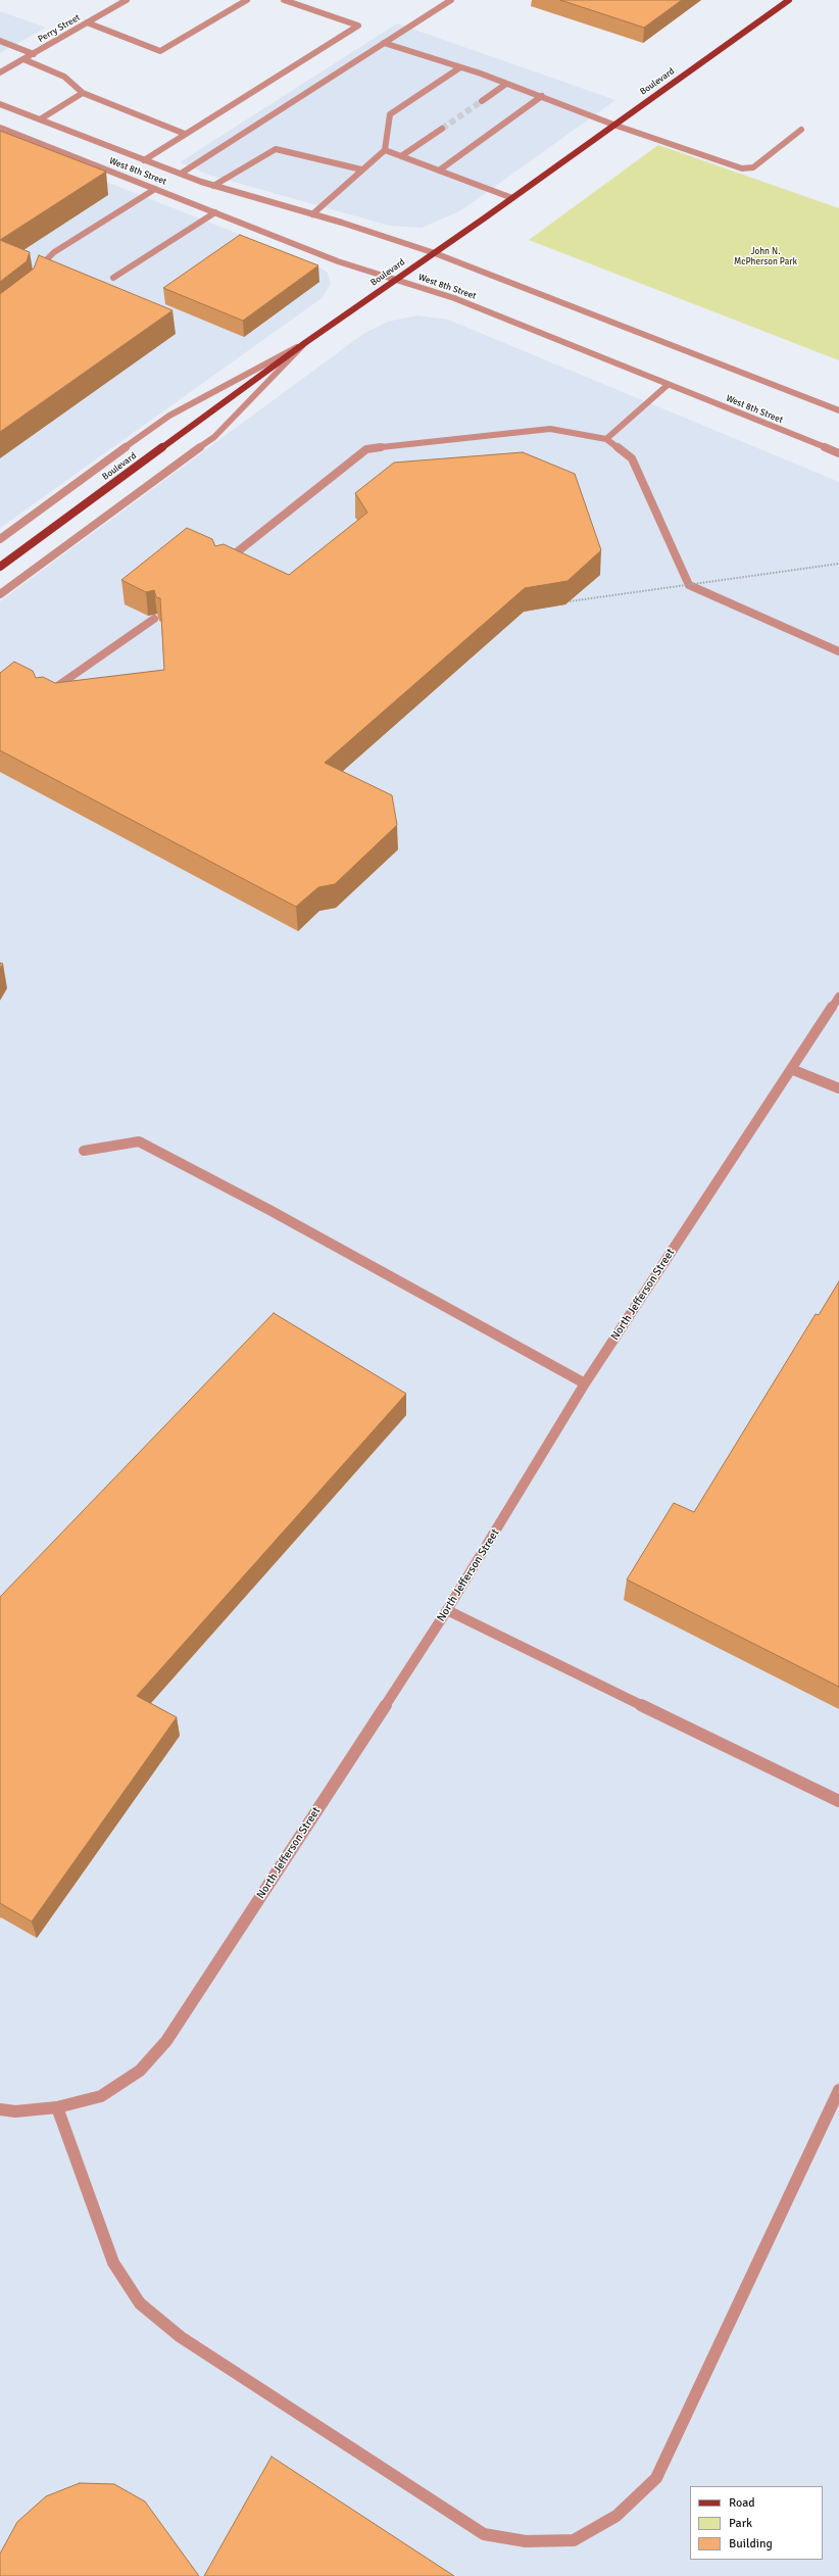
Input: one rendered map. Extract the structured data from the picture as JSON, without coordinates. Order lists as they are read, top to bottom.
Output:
{
  "streets": {
    "main road": ["Boulevard"],
    "street": ["Perry Street", "West 8th Street", "North Jefferson Street"]
  },
  "crossings": [
    ["Boulevard", "West 8th Street"]
  ],
  "parks": ["John N. McPherson Park"],
  "legend": ["Road", "Park", "Building"]
}
